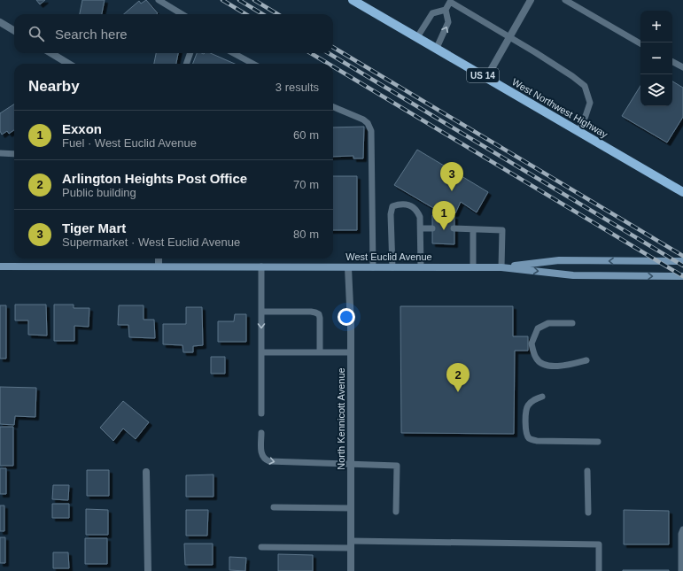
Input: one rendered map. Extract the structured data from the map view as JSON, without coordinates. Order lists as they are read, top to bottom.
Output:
{
  "streets": {
    "main road": ["US 14", "West Northwest Highway", "West Euclid Avenue"],
    "street": ["North Kennicott Avenue"]
  },
  "crossings": [
    ["West Euclid Avenue", "North Kennicott Avenue"]
  ],
  "page": {
    "map_buttons": ["+", "−"],
    "search": "Search here",
    "heading": ["Nearby", "3 results"],
    "list": [
      {
        "mark": "1",
        "name": "Exxon",
        "note": "Fuel · West Euclid Avenue",
        "value": "60 m"
      },
      {
        "mark": "2",
        "name": "Arlington Heights Post Office",
        "note": "Public building",
        "value": "70 m"
      },
      {
        "mark": "3",
        "name": "Tiger Mart",
        "note": "Supermarket · West Euclid Avenue",
        "value": "80 m"
      }
    ],
    "pins": ["3", "1", "2"]
  }
}
